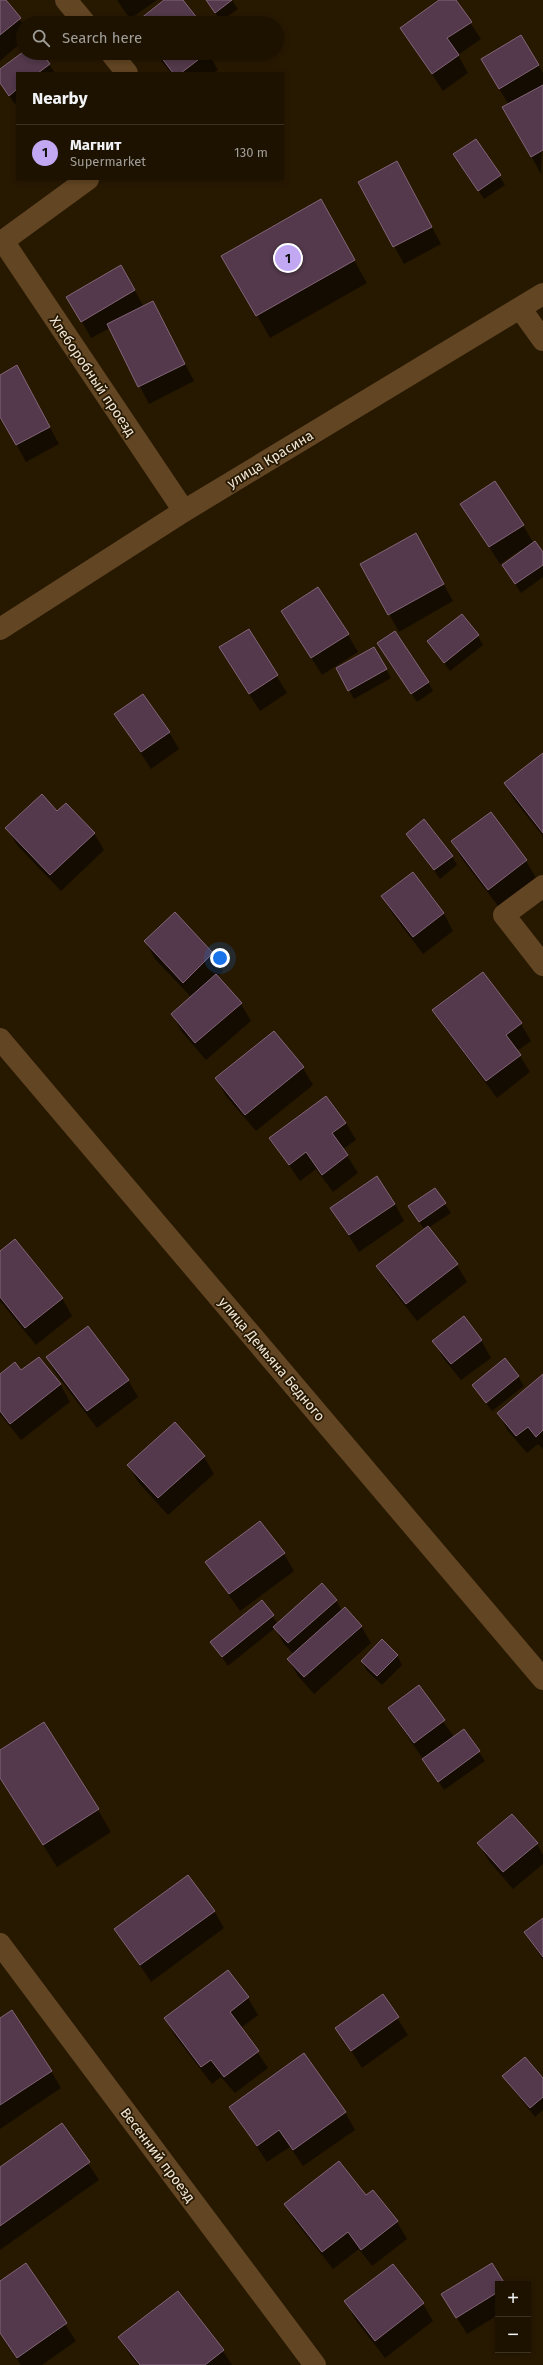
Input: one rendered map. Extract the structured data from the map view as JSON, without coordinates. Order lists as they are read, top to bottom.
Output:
{
  "streets": {
    "street": [
      "Хлеборобный проезд",
      "улица Красина",
      "улица Демьяна Бедного",
      "Весенний проезд"
    ]
  },
  "crossings": [
    ["Хлеборобный проезд", "улица Красина"]
  ],
  "page": {
    "search": "Search here",
    "heading": "Nearby",
    "list": [
      {
        "mark": "1",
        "name": "Магнит",
        "note": "Supermarket",
        "value": "130 m"
      }
    ],
    "pins": "1",
    "map_buttons": ["+", "−"]
  }
}
